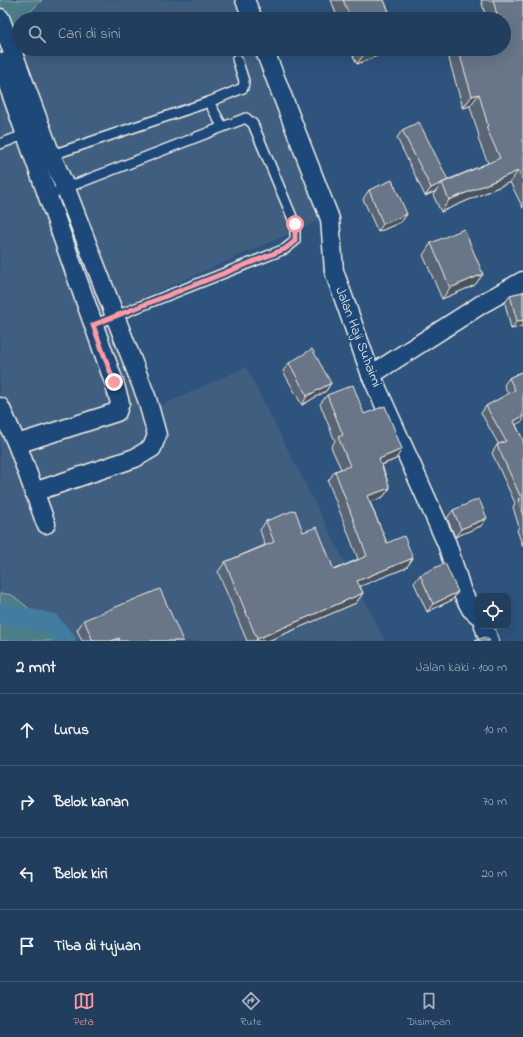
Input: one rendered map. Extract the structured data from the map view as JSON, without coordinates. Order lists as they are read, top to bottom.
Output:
{
  "streets": {
    "street": ["Jalan Haji Suhaimi"]
  },
  "page": {
    "search": "Cari di sini",
    "heading": ["2 mnt", "Jalan kaki · 100 m"],
    "list": [
      ["Lurus", "10 m"],
      ["Belok kanan", "70 m"],
      ["Belok kiri", "20 m"],
      "Tiba di tujuan"
    ],
    "nav": ["Peta", "Rute", "Disimpan"]
  }
}
